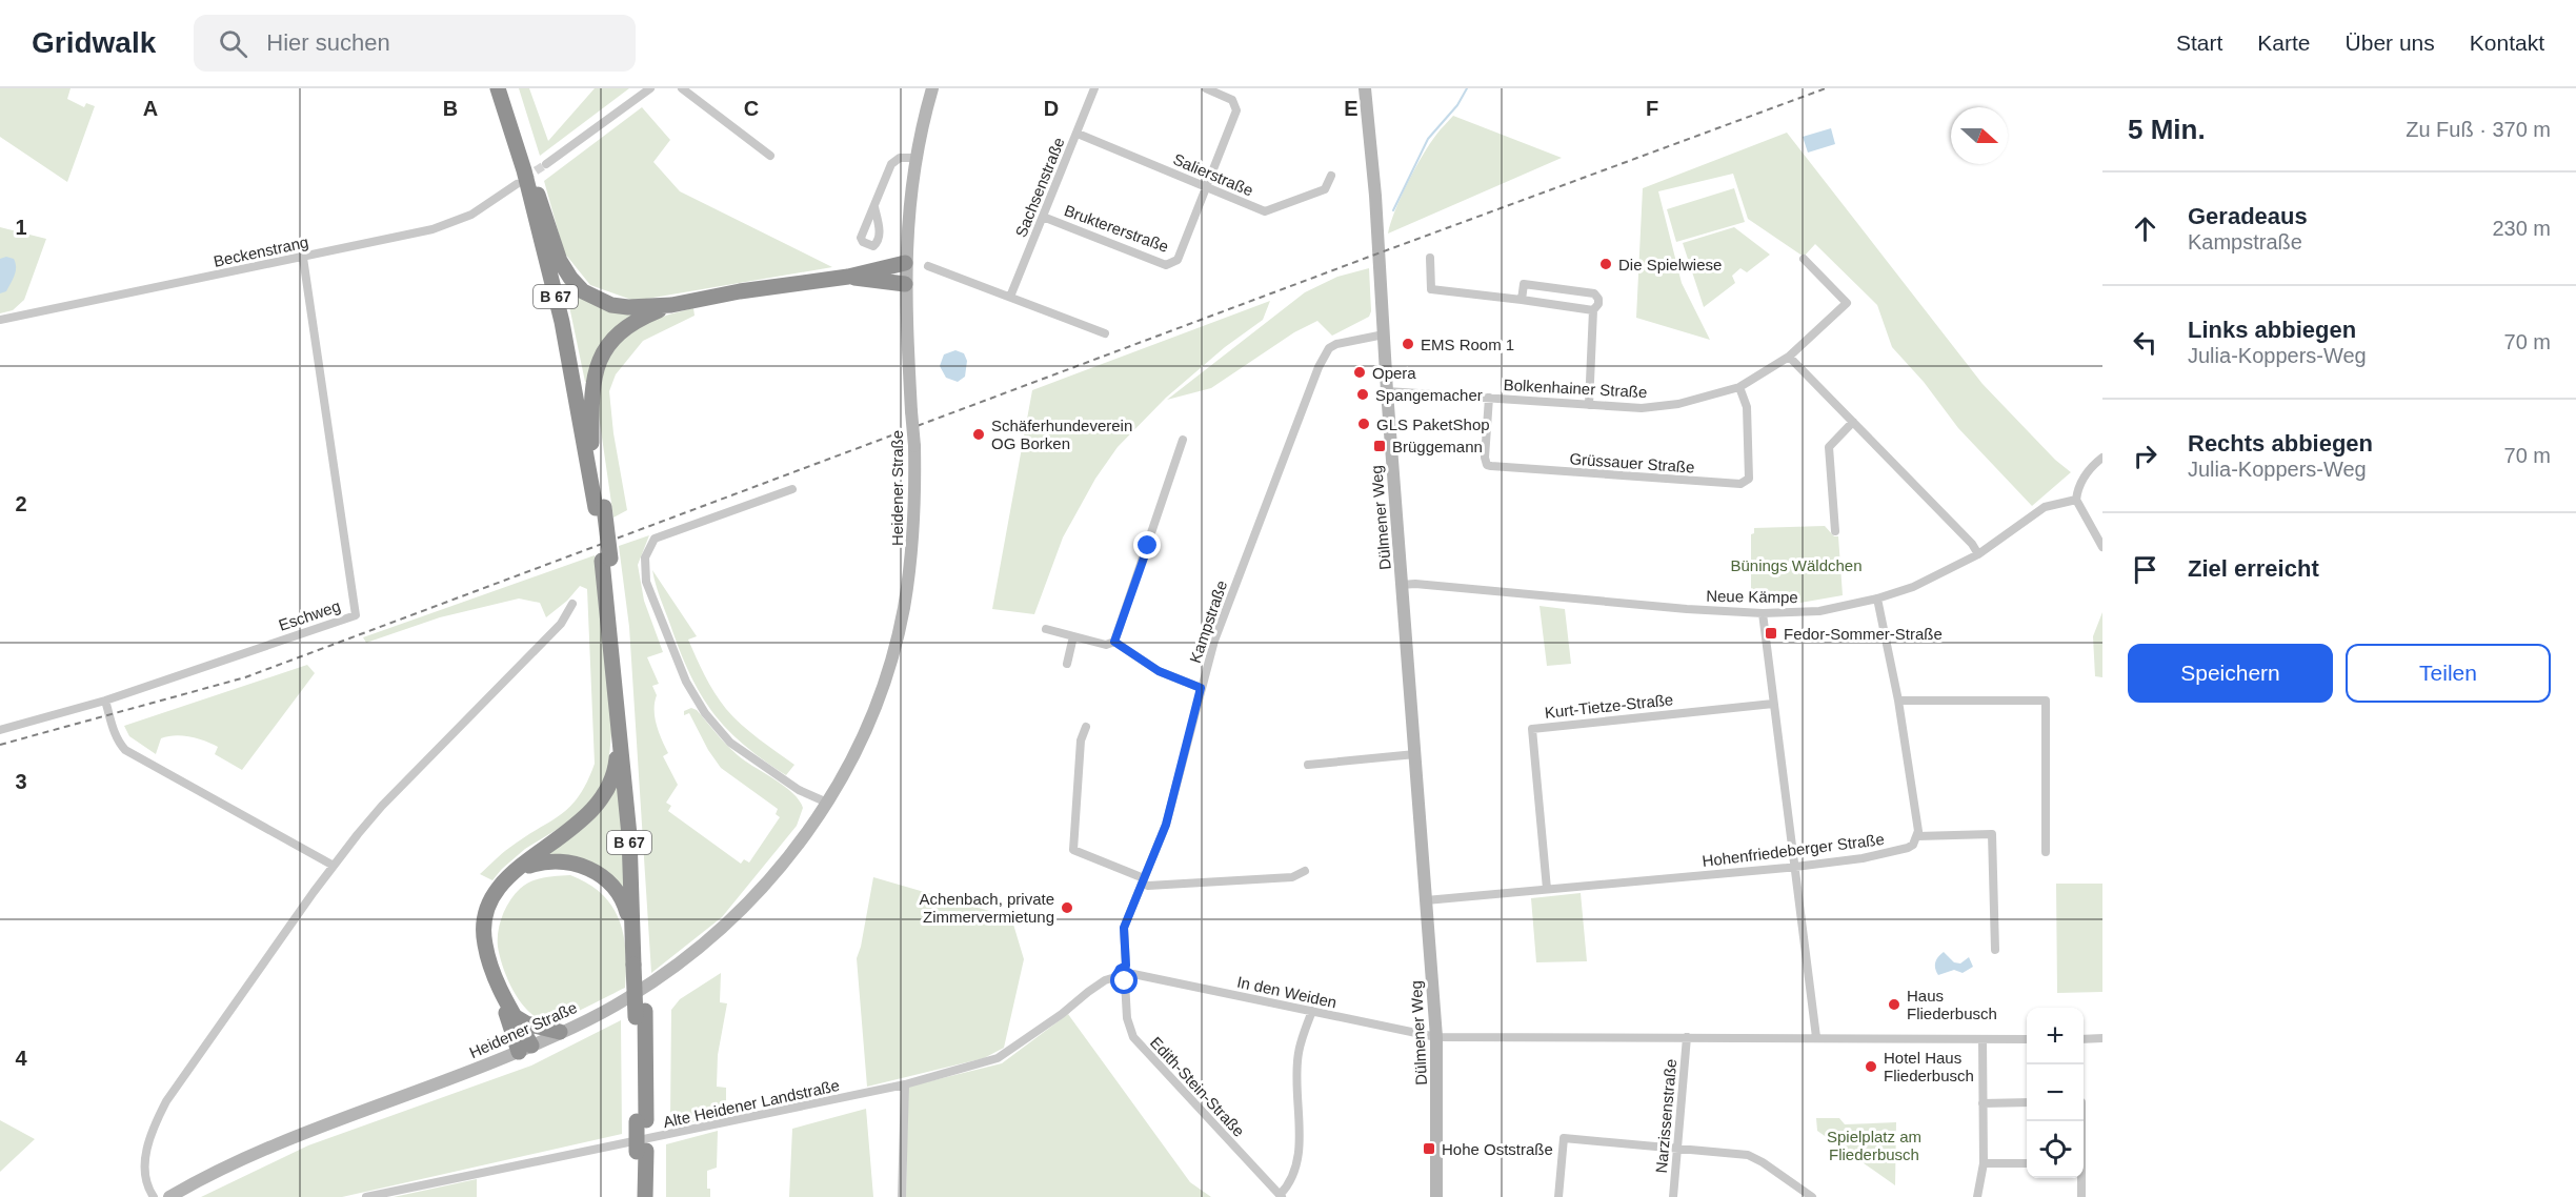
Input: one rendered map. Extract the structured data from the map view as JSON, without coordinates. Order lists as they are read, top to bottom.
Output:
{
  "streets": {
    "highway": ["B 67"],
    "main road": ["Heidener Straße", "Dülmener Weg"],
    "street": [
      "Salierstraße",
      "Sachsenstraße",
      "Bruktererstraße",
      "Beckenstrang",
      "Bolkenhainer Straße",
      "Grüssauer Straße",
      "Neue Kämpe",
      "Eschweg",
      "Kampstraße",
      "Kurt-Tietze-Straße",
      "Hohenfriedeberger Straße",
      "In den Weiden",
      "Edith-Stein-Straße",
      "Alte Heidener Landstraße",
      "Narzissenstraße"
    ]
  },
  "crossings": [
    ["Salierstraße", "Sachsenstraße"],
    ["Salierstraße", "Bruktererstraße"],
    ["Sachsenstraße", "Bruktererstraße"],
    ["Beckenstrang", "Eschweg"],
    ["Bolkenhainer Straße", "Grüssauer Straße"],
    ["Bolkenhainer Straße", "Dülmener Weg"],
    ["Dülmener Weg", "Neue Kämpe"],
    ["Dülmener Weg", "Kampstraße"],
    ["Dülmener Weg", "Hohenfriedeberger Straße"],
    ["Dülmener Weg", "In den Weiden"],
    ["Kampstraße", "In den Weiden"],
    ["Kampstraße", "Edith-Stein-Straße"],
    ["Kampstraße", "Alte Heidener Landstraße"],
    ["Kurt-Tietze-Straße", "Hohenfriedeberger Straße"],
    ["In den Weiden", "Edith-Stein-Straße"],
    ["In den Weiden", "Alte Heidener Landstraße"],
    ["Edith-Stein-Straße", "Alte Heidener Landstraße"]
  ],
  "parks": ["Bünings Wäldchen", "Spielplatz am Fliederbusch"],
  "places": {
    "other": [
      "Die Spielwiese",
      "EMS Room 1",
      "Opera",
      "Spangemacher",
      "GLS PaketShop",
      "Schäferhundeverein OG Borken",
      "Achenbach, private Zimmervermietung",
      "Haus Fliederbusch",
      "Hotel Haus Fliederbusch"
    ],
    "transit": ["Brüggemann", "Fedor-Sommer-Straße", "Hohe Oststraße"]
  },
  "north": "right",
  "page": {
    "header": "Gridwalk",
    "search": "Hier suchen",
    "nav": [
      "Start",
      "Karte",
      "Über uns",
      "Kontakt"
    ],
    "heading": ["5 Min.", "Zu Fuß · 370 m"],
    "list": [
      ["Geradeaus", "Kampstraße", "230 m"],
      ["Links abbiegen", "Julia-Koppers-Weg", "70 m"],
      ["Rechts abbiegen", "Julia-Koppers-Weg", "70 m"],
      "Ziel erreicht"
    ],
    "buttons": ["Speichern", "Teilen"],
    "map_buttons": ["+", "−"]
  },
  "grid": {
    "columns": [
      "A",
      "B",
      "C",
      "D",
      "E",
      "F"
    ],
    "rows": [
      "1",
      "2",
      "3",
      "4"
    ]
  }
}
